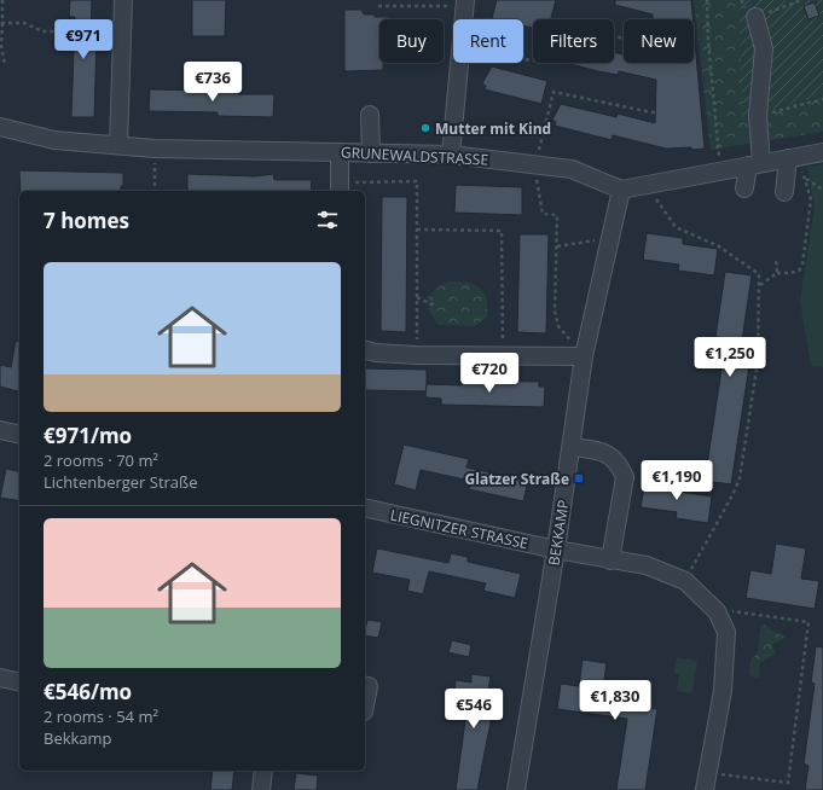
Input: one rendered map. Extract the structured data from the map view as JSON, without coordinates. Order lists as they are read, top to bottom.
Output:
{
  "streets": {
    "street": ["GRUNEWALDSTRASSE", "LIEGNITZER STRASSE", "BEKKAMP"]
  },
  "crossings": [
    ["GRUNEWALDSTRASSE", "BEKKAMP"],
    ["LIEGNITZER STRASSE", "BEKKAMP"]
  ],
  "places": {
    "other": ["Mutter mit Kind"],
    "transit": ["Glatzer Straße"]
  },
  "page": {
    "price": [
      "€971",
      "€736",
      "€1,250",
      "€720",
      "€1,190",
      "€1,830",
      "€546"
    ],
    "chip": [
      "Buy",
      "Rent",
      "Filters",
      "New"
    ],
    "heading": "7 homes",
    "list": [
      {
        "name": "€971/mo",
        "note": "2 rooms · 70 m² · Lichtenberger Straße"
      },
      {
        "name": "€546/mo",
        "note": "2 rooms · 54 m² · Bekkamp"
      }
    ]
  }
}
